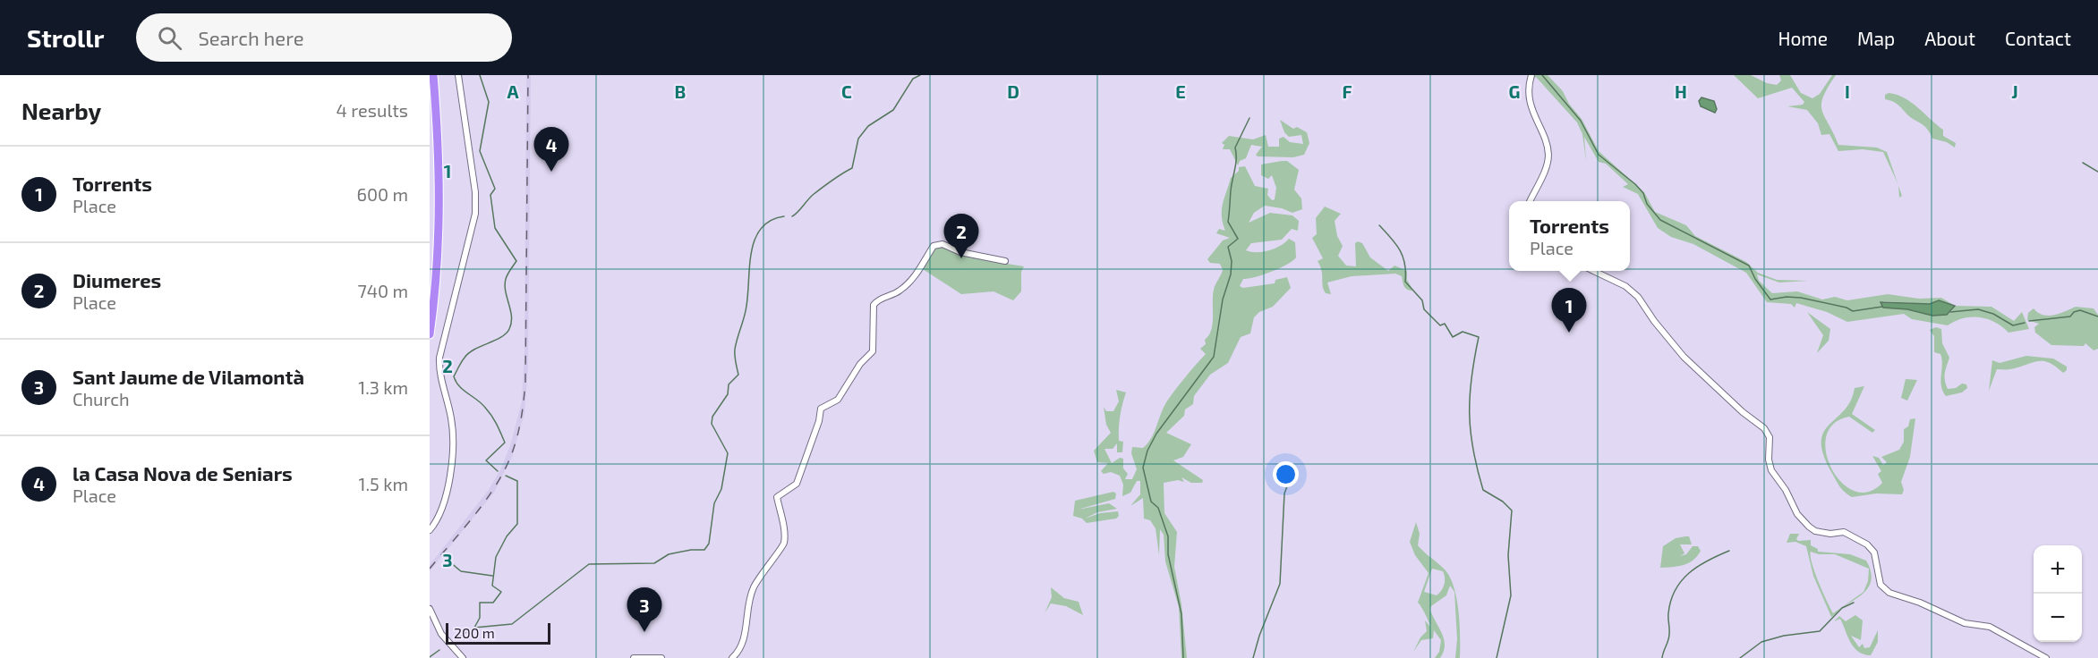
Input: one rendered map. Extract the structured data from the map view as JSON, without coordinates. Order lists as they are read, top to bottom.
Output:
{
  "scale_bar": "200 m",
  "page": {
    "header": "Strollr",
    "search": "Search here",
    "nav": [
      "Home",
      "Map",
      "About",
      "Contact"
    ],
    "heading": ["Nearby", "4 results"],
    "pins": [
      "4",
      "2",
      "1",
      "3"
    ],
    "list": [
      {
        "mark": "1",
        "name": "Torrents",
        "note": "Place",
        "value": "600 m"
      },
      {
        "mark": "2",
        "name": "Diumeres",
        "note": "Place",
        "value": "740 m"
      },
      {
        "mark": "3",
        "name": "Sant Jaume de Vilamontà",
        "note": "Church",
        "value": "1.3 km"
      },
      {
        "mark": "4",
        "name": "la Casa Nova de Seniars",
        "note": "Place",
        "value": "1.5 km"
      }
    ],
    "popup": ["Torrents", "Place"],
    "map_buttons": ["+", "−"],
    "scale": "200 m"
  },
  "grid": {
    "columns": [
      "A",
      "B",
      "C",
      "D",
      "E",
      "F",
      "G",
      "H",
      "I",
      "J"
    ],
    "rows": ["1", "2", "3"]
  }
}
